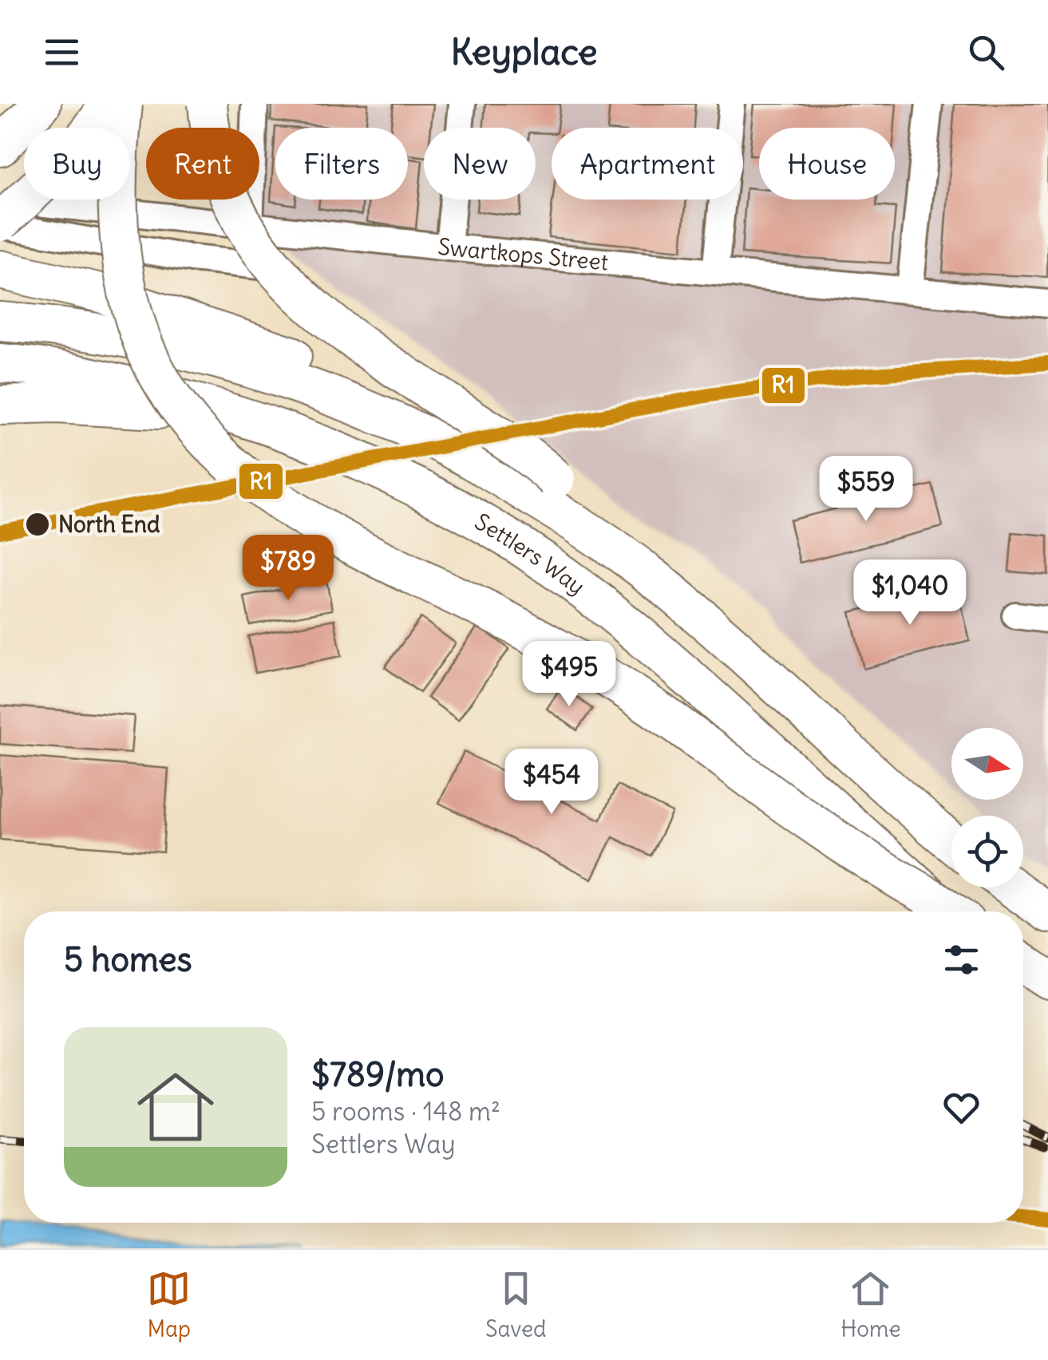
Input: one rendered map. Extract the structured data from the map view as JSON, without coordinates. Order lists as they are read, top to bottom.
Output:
{
  "streets": {
    "highway": ["Settlers Way"],
    "street": ["Swartkops Street"]
  },
  "places": ["North End"],
  "lines": ["transit line R1"],
  "north": "right",
  "page": {
    "header": "Keyplace",
    "chip": [
      "Buy",
      "Rent",
      "Filters",
      "New",
      "Apartment",
      "House"
    ],
    "price": [
      "$559",
      "$789",
      "$1,040",
      "$495",
      "$454"
    ],
    "heading": "5 homes",
    "list": [
      {
        "name": "$789/mo",
        "note": "5 rooms · 148 m² · Settlers Way"
      }
    ],
    "tabs": ["Map", "Saved", "Home"]
  }
}
